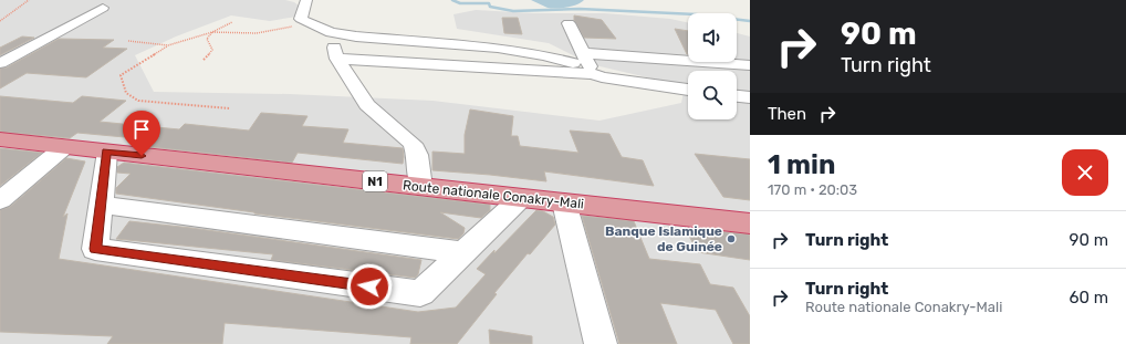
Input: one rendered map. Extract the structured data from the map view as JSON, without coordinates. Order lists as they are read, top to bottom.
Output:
{
  "streets": {
    "highway": ["N1", "Route nationale Conakry-Mali"]
  },
  "places": ["Banque Islamique de Guinée"],
  "page": {
    "turn": ["90 m", "Turn right"],
    "then": "Then",
    "heading": ["1 min", "170 m · 20:03"],
    "list": [
      {
        "name": "Turn right",
        "value": "90 m"
      },
      {
        "name": "Turn right",
        "note": "Route nationale Conakry-Mali",
        "value": "60 m"
      }
    ]
  }
}
